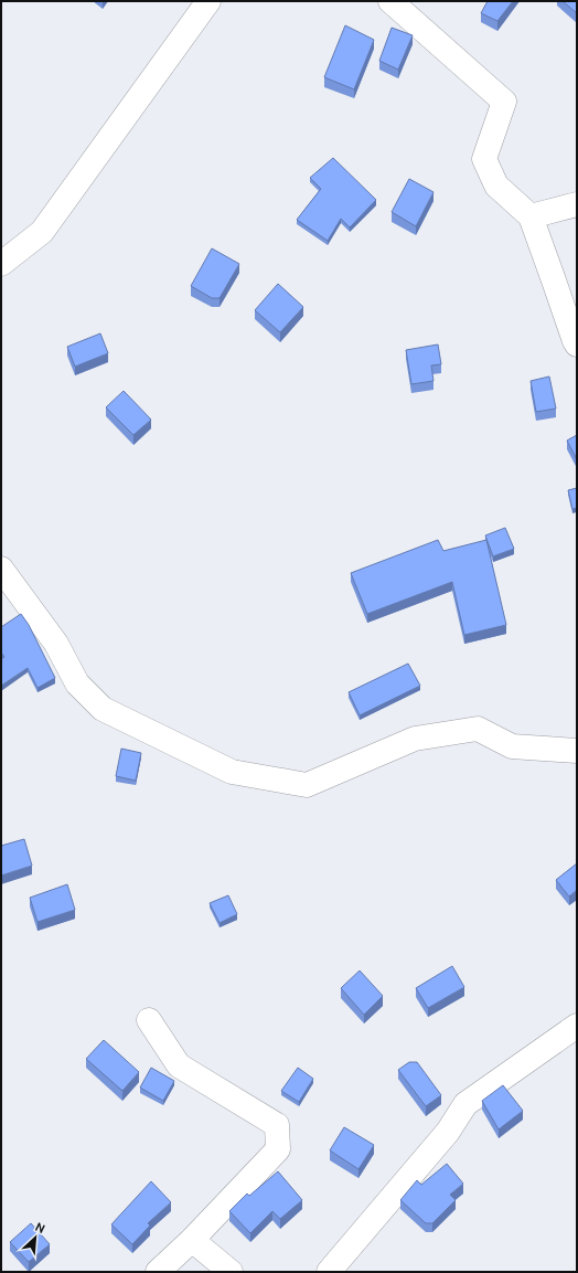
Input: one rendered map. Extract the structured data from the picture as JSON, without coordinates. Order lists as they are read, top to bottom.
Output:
{
  "north": "top right"
}
